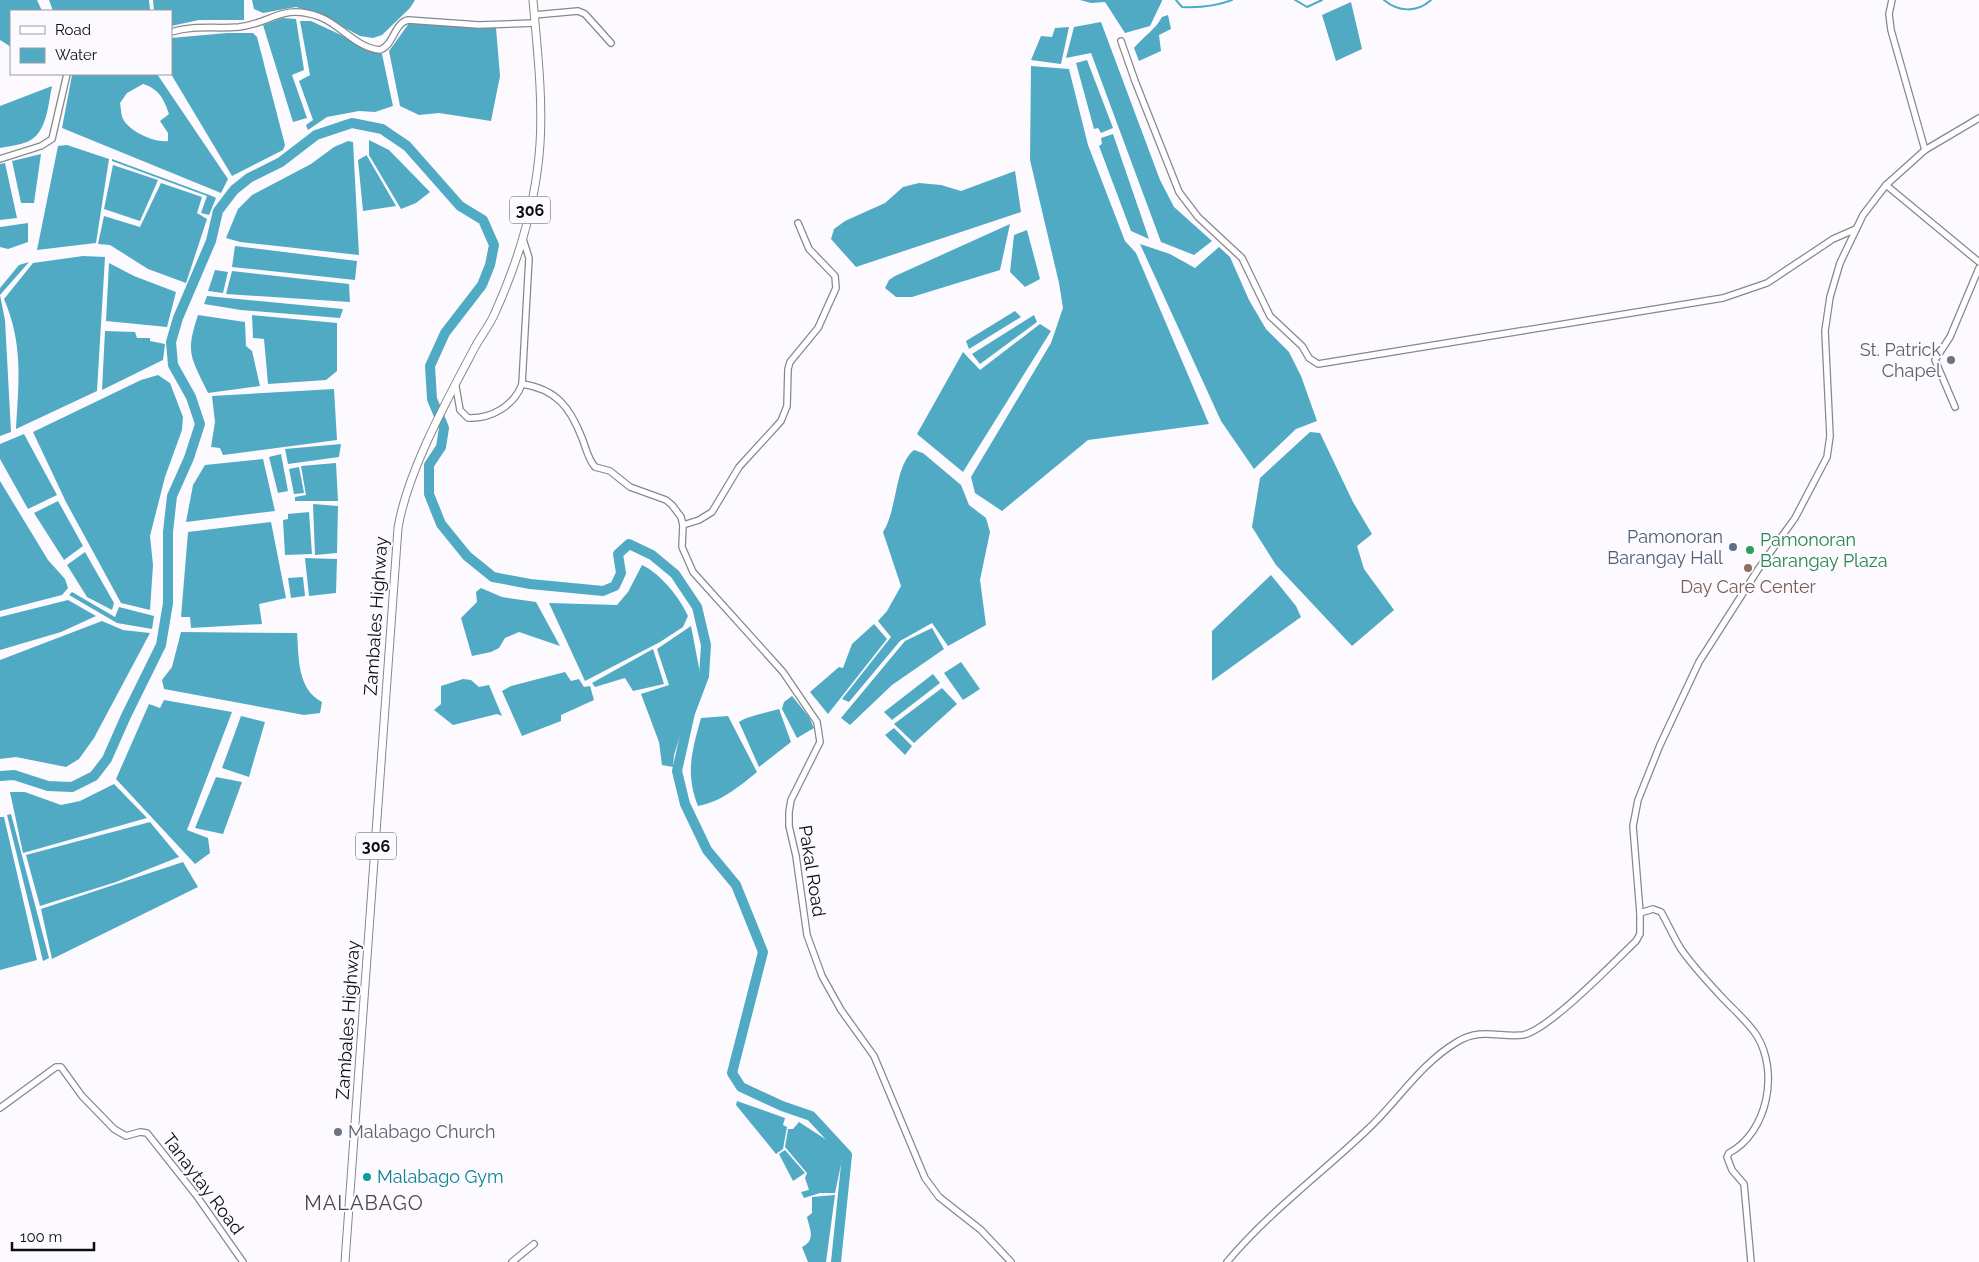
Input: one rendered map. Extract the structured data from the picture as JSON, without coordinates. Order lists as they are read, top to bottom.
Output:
{
  "streets": {
    "main road": ["306", "Zambales Highway"],
    "street": ["Pakal Road", "Tanaytay Road"]
  },
  "districts": ["MALABAGO"],
  "places": [
    "St. Patrick Chapel",
    "Pamonoran Barangay Hall",
    "Pamonoran Barangay Plaza",
    "Day Care Center",
    "Malabago Church",
    "Malabago Gym"
  ],
  "legend": ["Road", "Water"],
  "scale_bar": "100 m"
}
